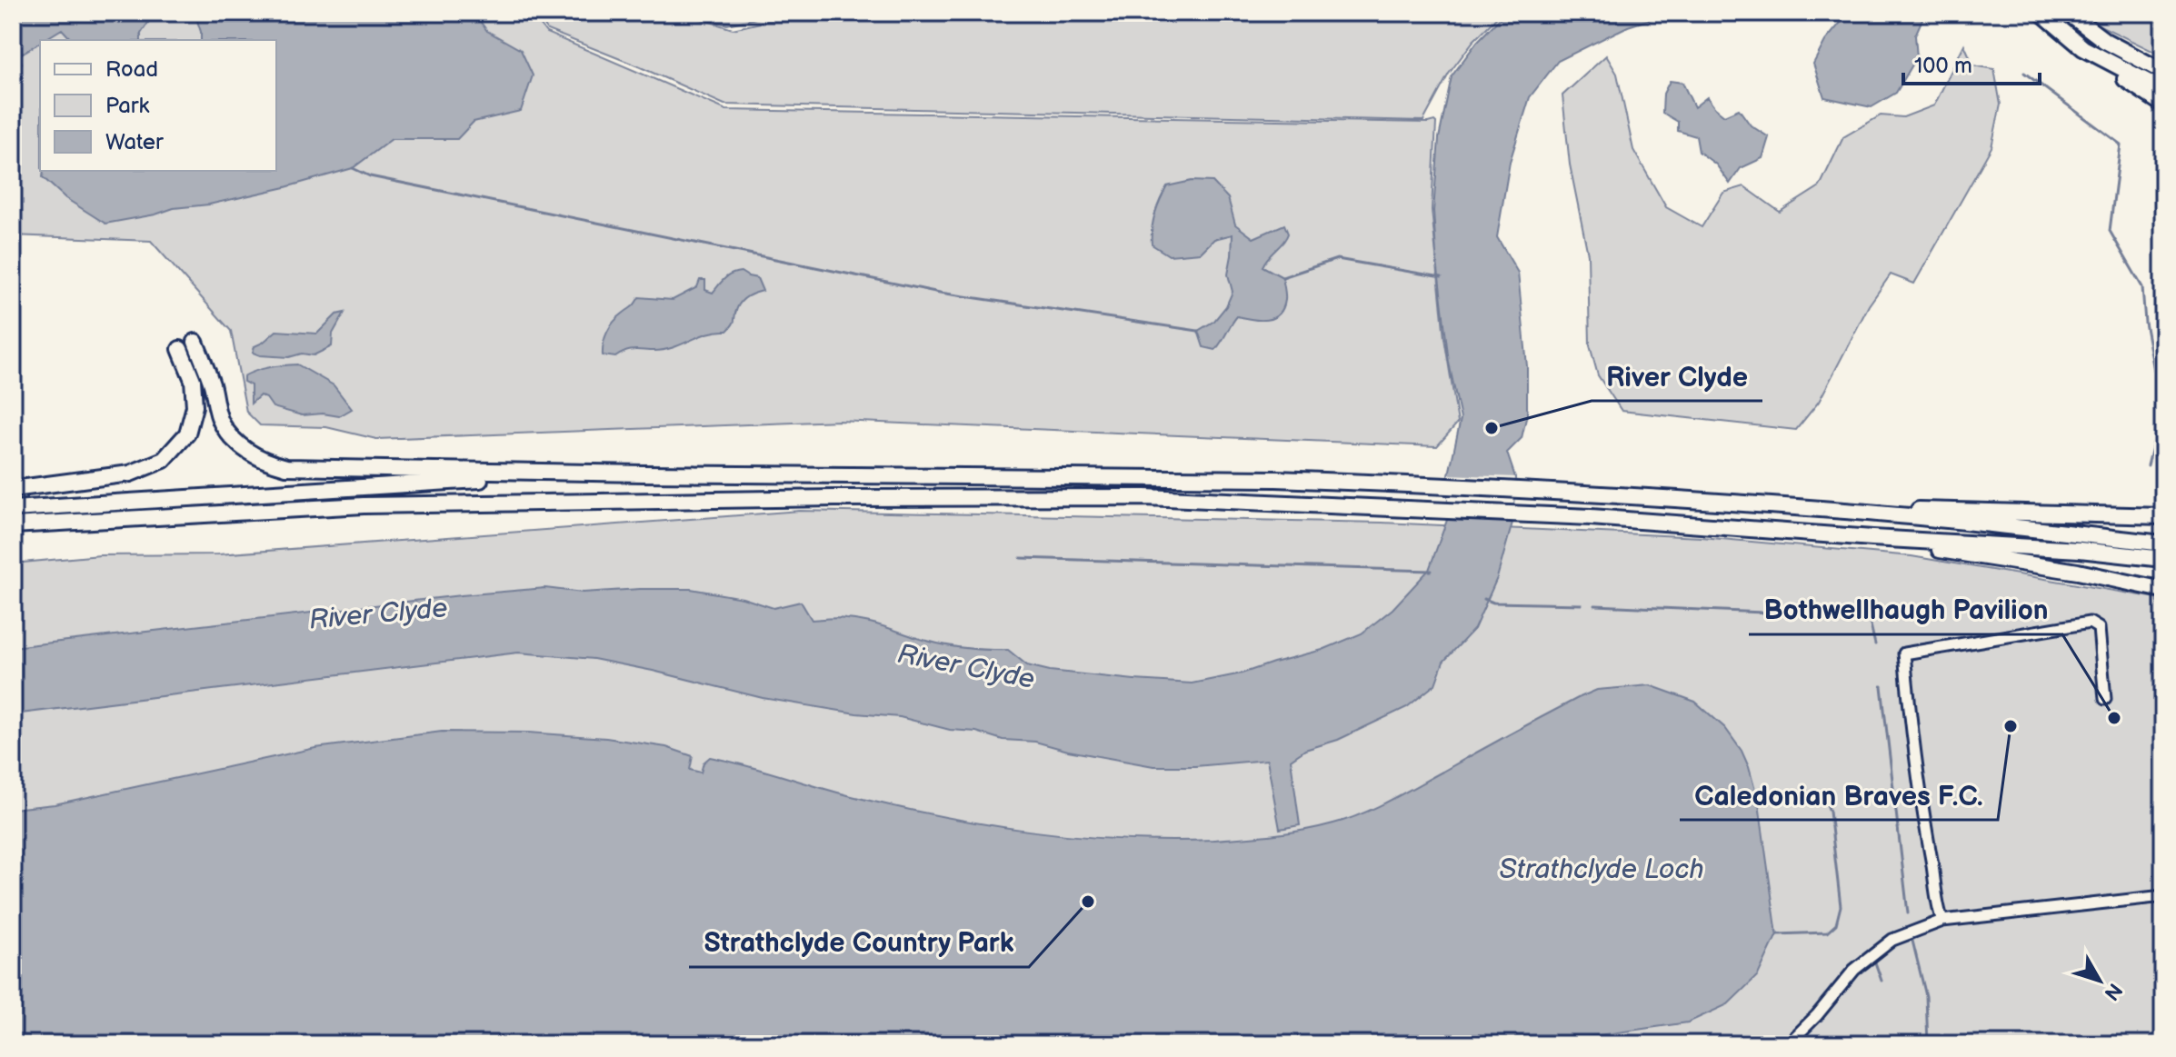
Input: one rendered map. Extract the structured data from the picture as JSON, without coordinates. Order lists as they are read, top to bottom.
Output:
{
  "water": ["River Clyde", "Strathclyde Loch"],
  "places": [
    "River Clyde",
    "Bothwellhaugh Pavilion",
    "Caledonian Braves F.C.",
    "Strathclyde Country Park"
  ],
  "legend": ["Road", "Park", "Water"],
  "scale_bar": "100 m",
  "north": "bottom right"
}
